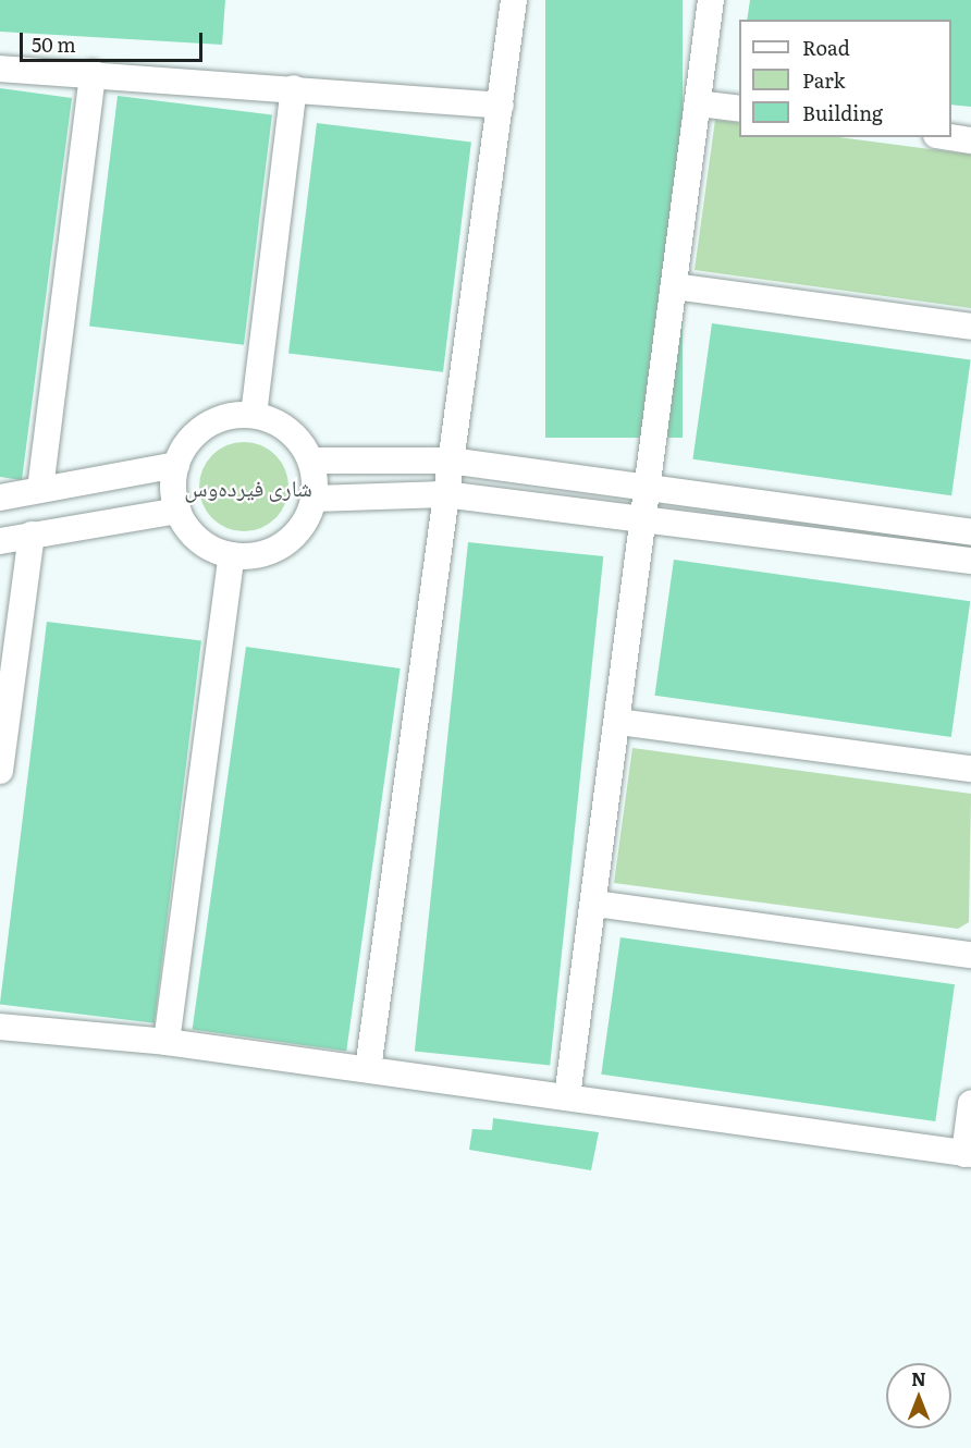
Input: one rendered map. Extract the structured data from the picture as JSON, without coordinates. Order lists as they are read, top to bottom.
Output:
{
  "districts": ["شاری فیردەوس"],
  "legend": ["Road", "Park", "Building"],
  "scale_bar": "50 m",
  "north": "top"
}
